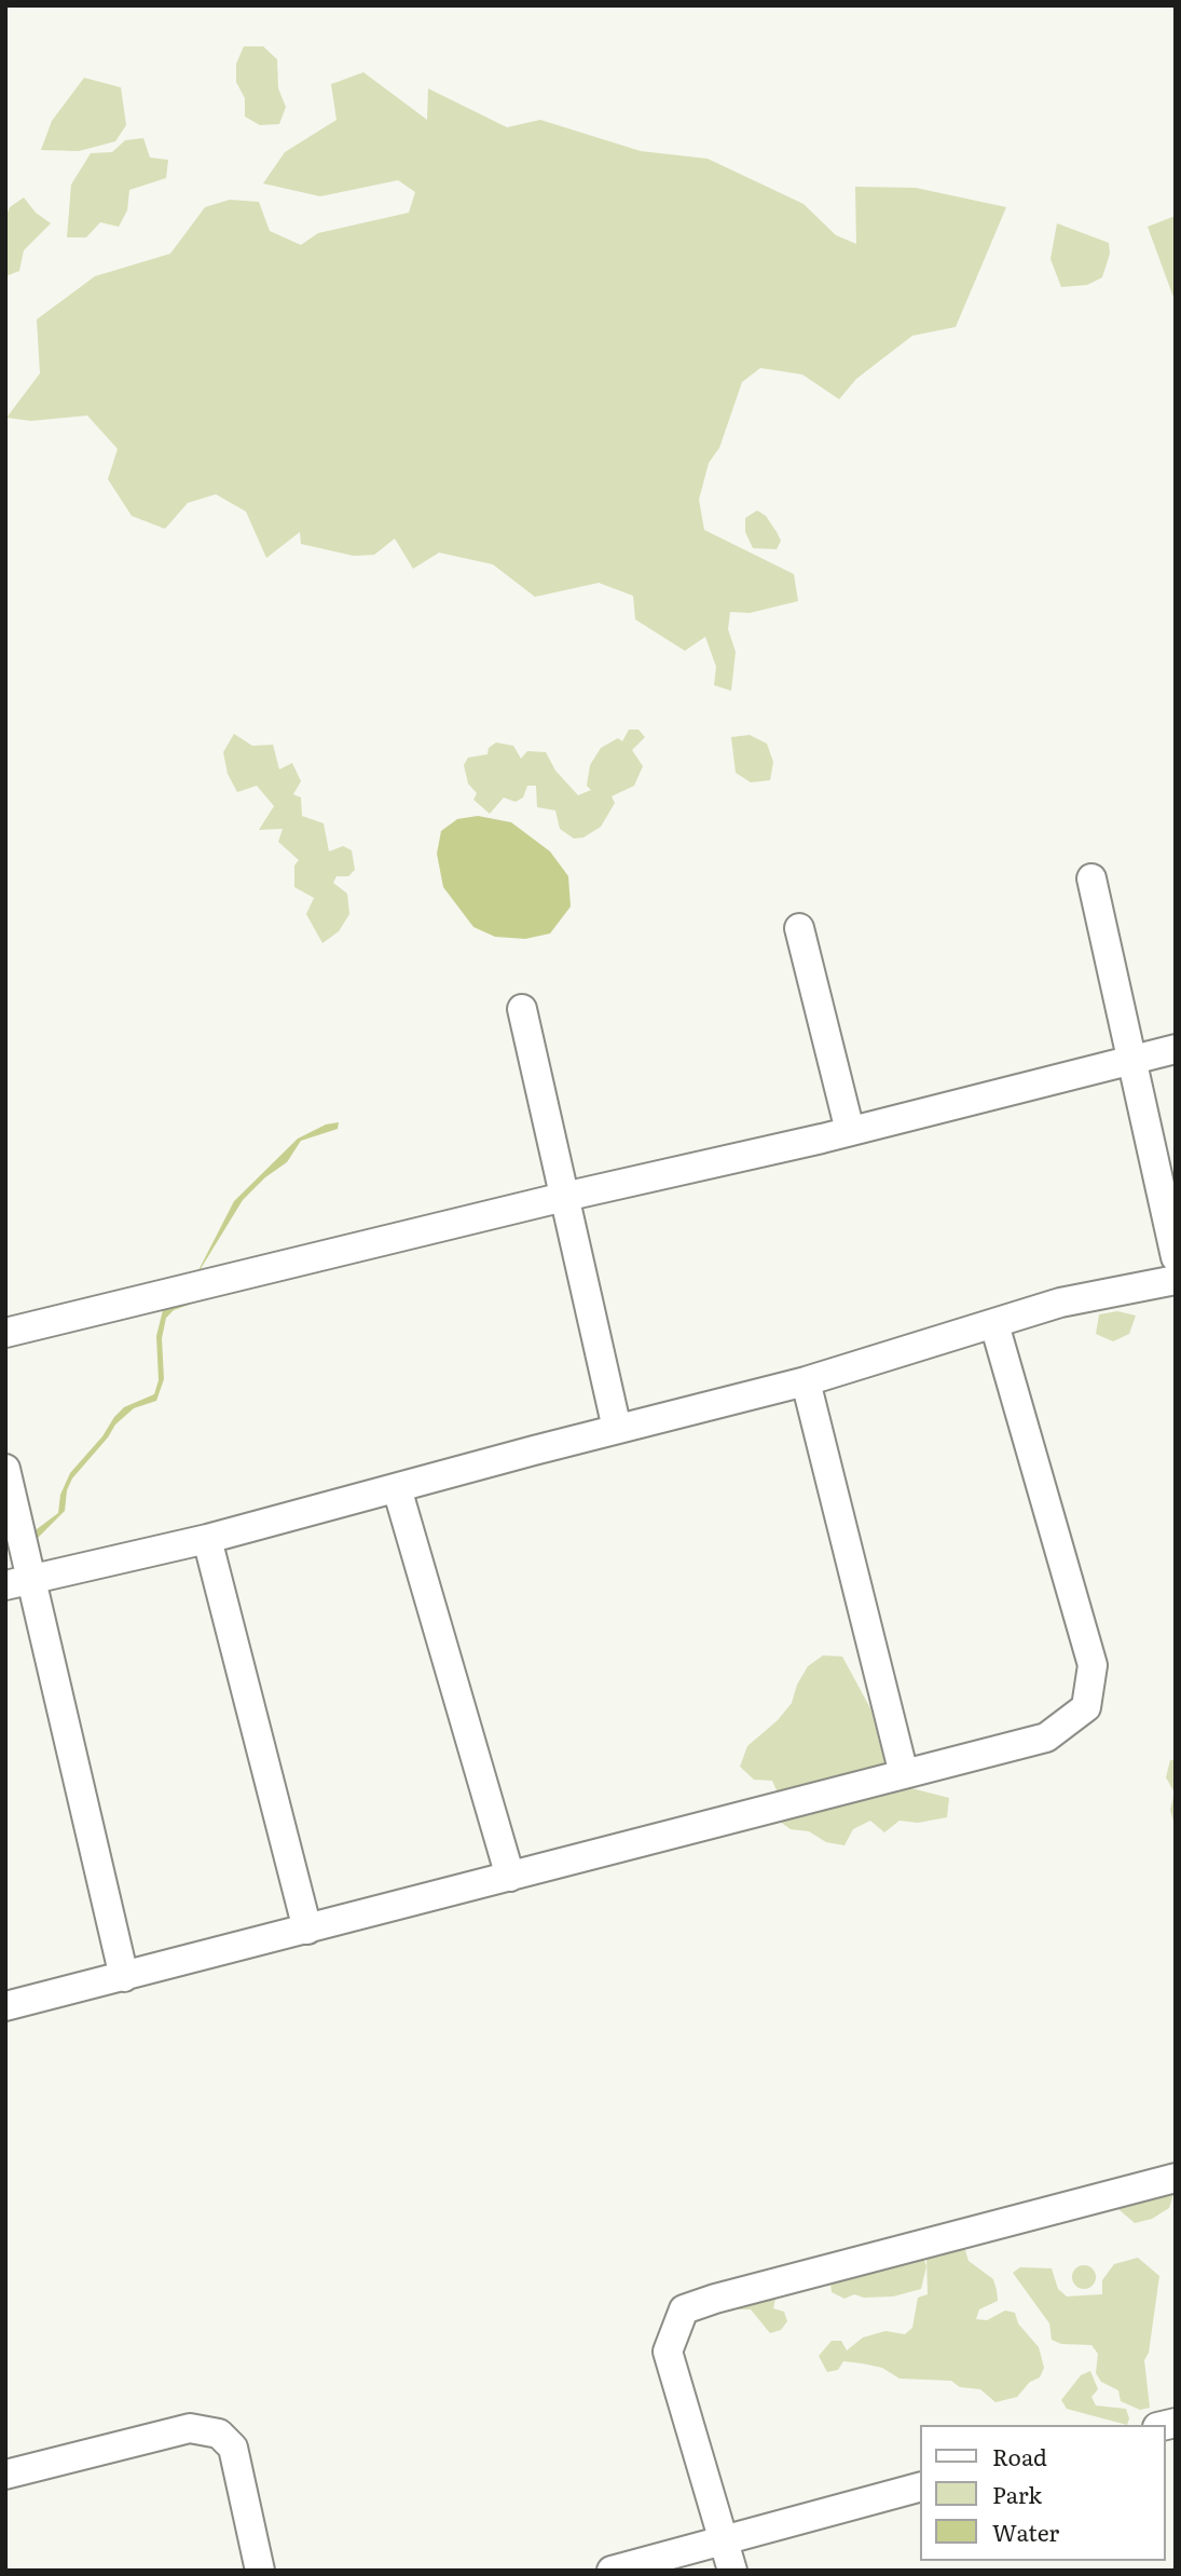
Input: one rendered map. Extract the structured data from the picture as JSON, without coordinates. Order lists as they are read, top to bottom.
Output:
{
  "legend": ["Road", "Park", "Water"]
}
